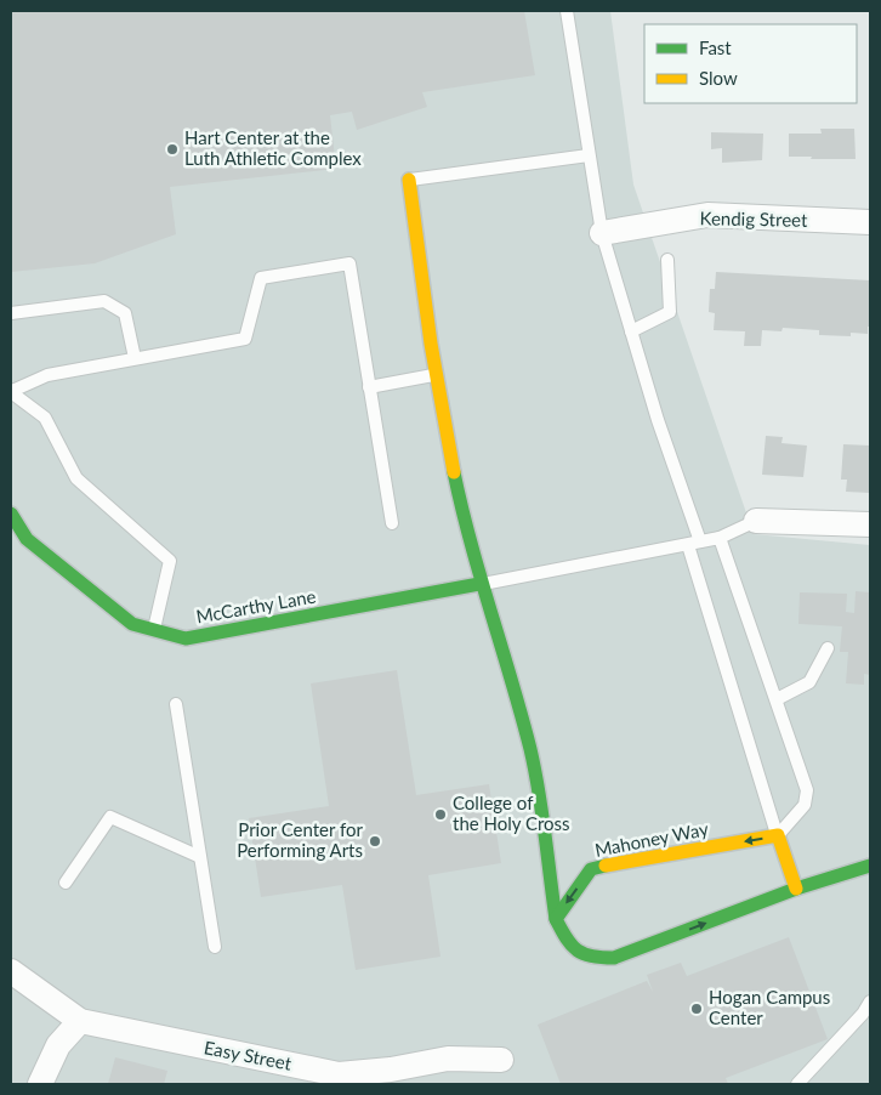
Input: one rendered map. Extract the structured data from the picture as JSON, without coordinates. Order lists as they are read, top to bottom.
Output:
{
  "streets": {
    "street": [
      "Kendig Street",
      "McCarthy Lane",
      "Mahoney Way",
      "Easy Street"
    ]
  },
  "one_way": ["Mahoney Way"],
  "places": [
    "Hart Center at the Luth Athletic Complex",
    "College of the Holy Cross",
    "Prior Center for Performing Arts",
    "Hogan Campus Center"
  ],
  "legend": ["Fast", "Slow"]
}
